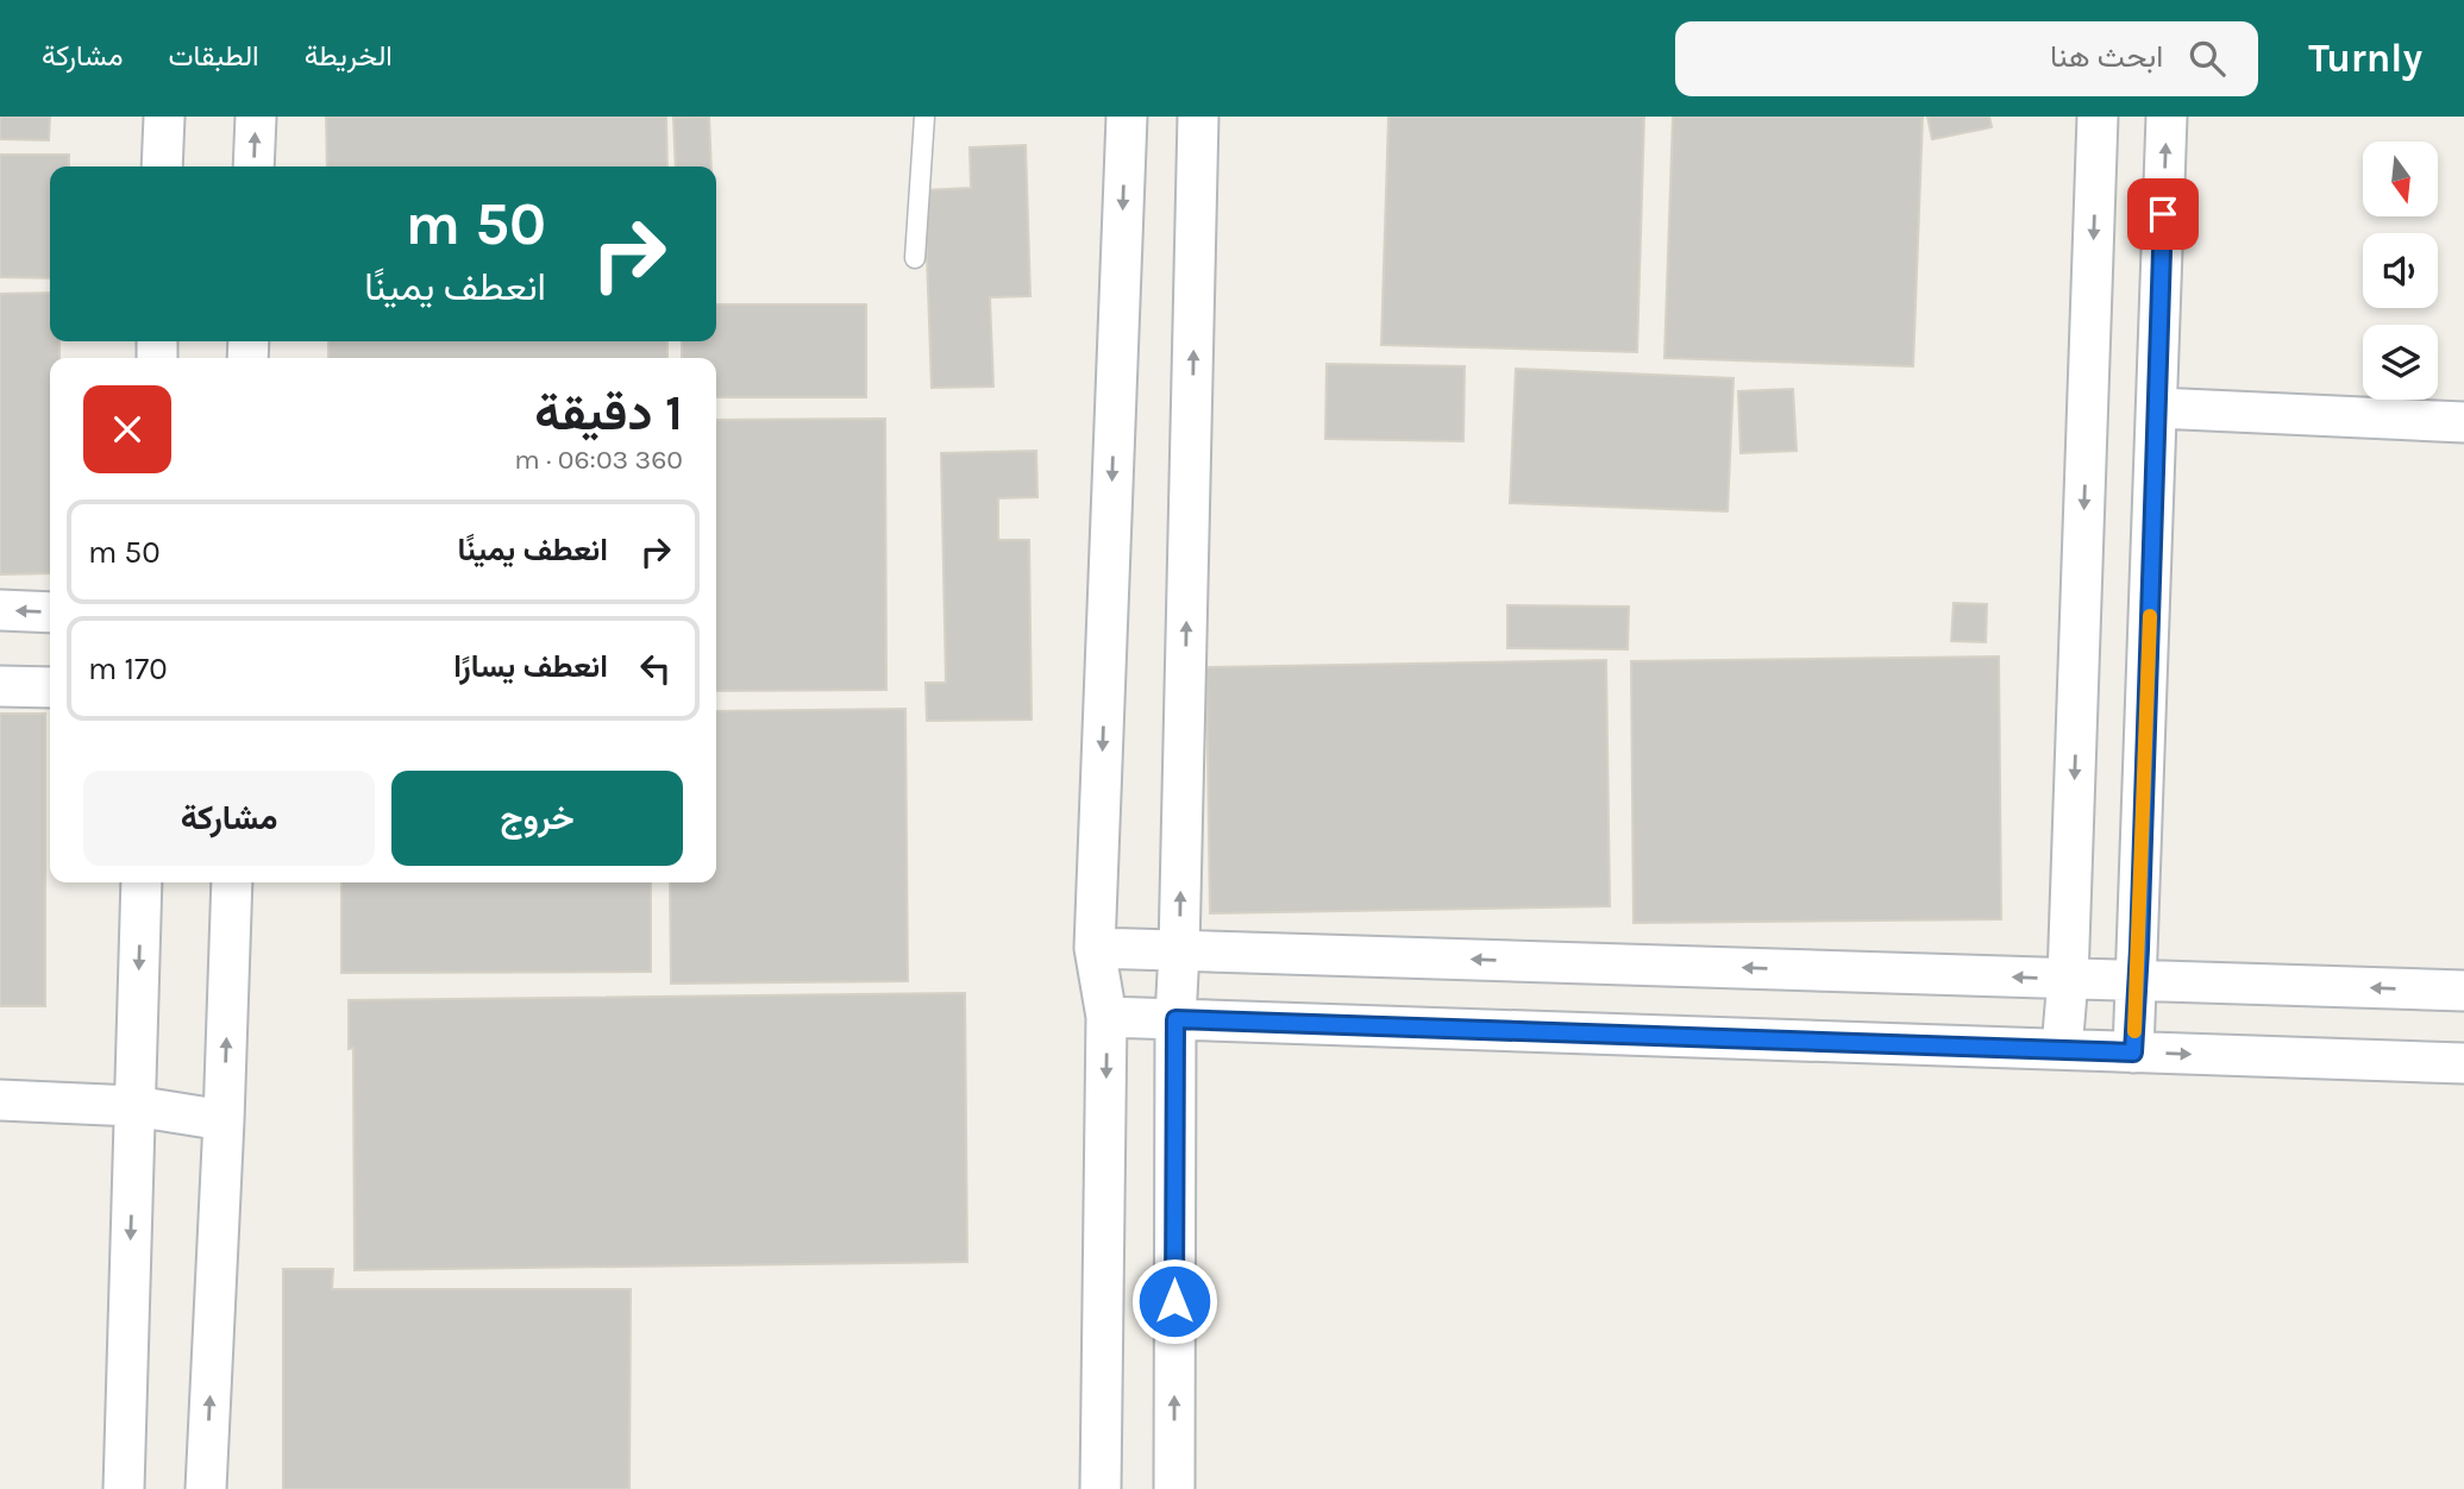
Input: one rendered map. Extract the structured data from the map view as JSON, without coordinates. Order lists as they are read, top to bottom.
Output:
{
  "north": "bottom",
  "page": {
    "header": "Turnly",
    "search": "ابحث هنا",
    "nav": ["الخريطة", "الطبقات", "مشاركة"],
    "turn": ["50 m", "انعطف يمينًا"],
    "heading": ["1 دقيقة", "360 m · 06:03"],
    "list": [
      {
        "name": "انعطف يمينًا",
        "value": "50 m"
      },
      {
        "name": "انعطف يسارًا",
        "value": "170 m"
      }
    ],
    "buttons": ["خروج", "مشاركة"]
  }
}
